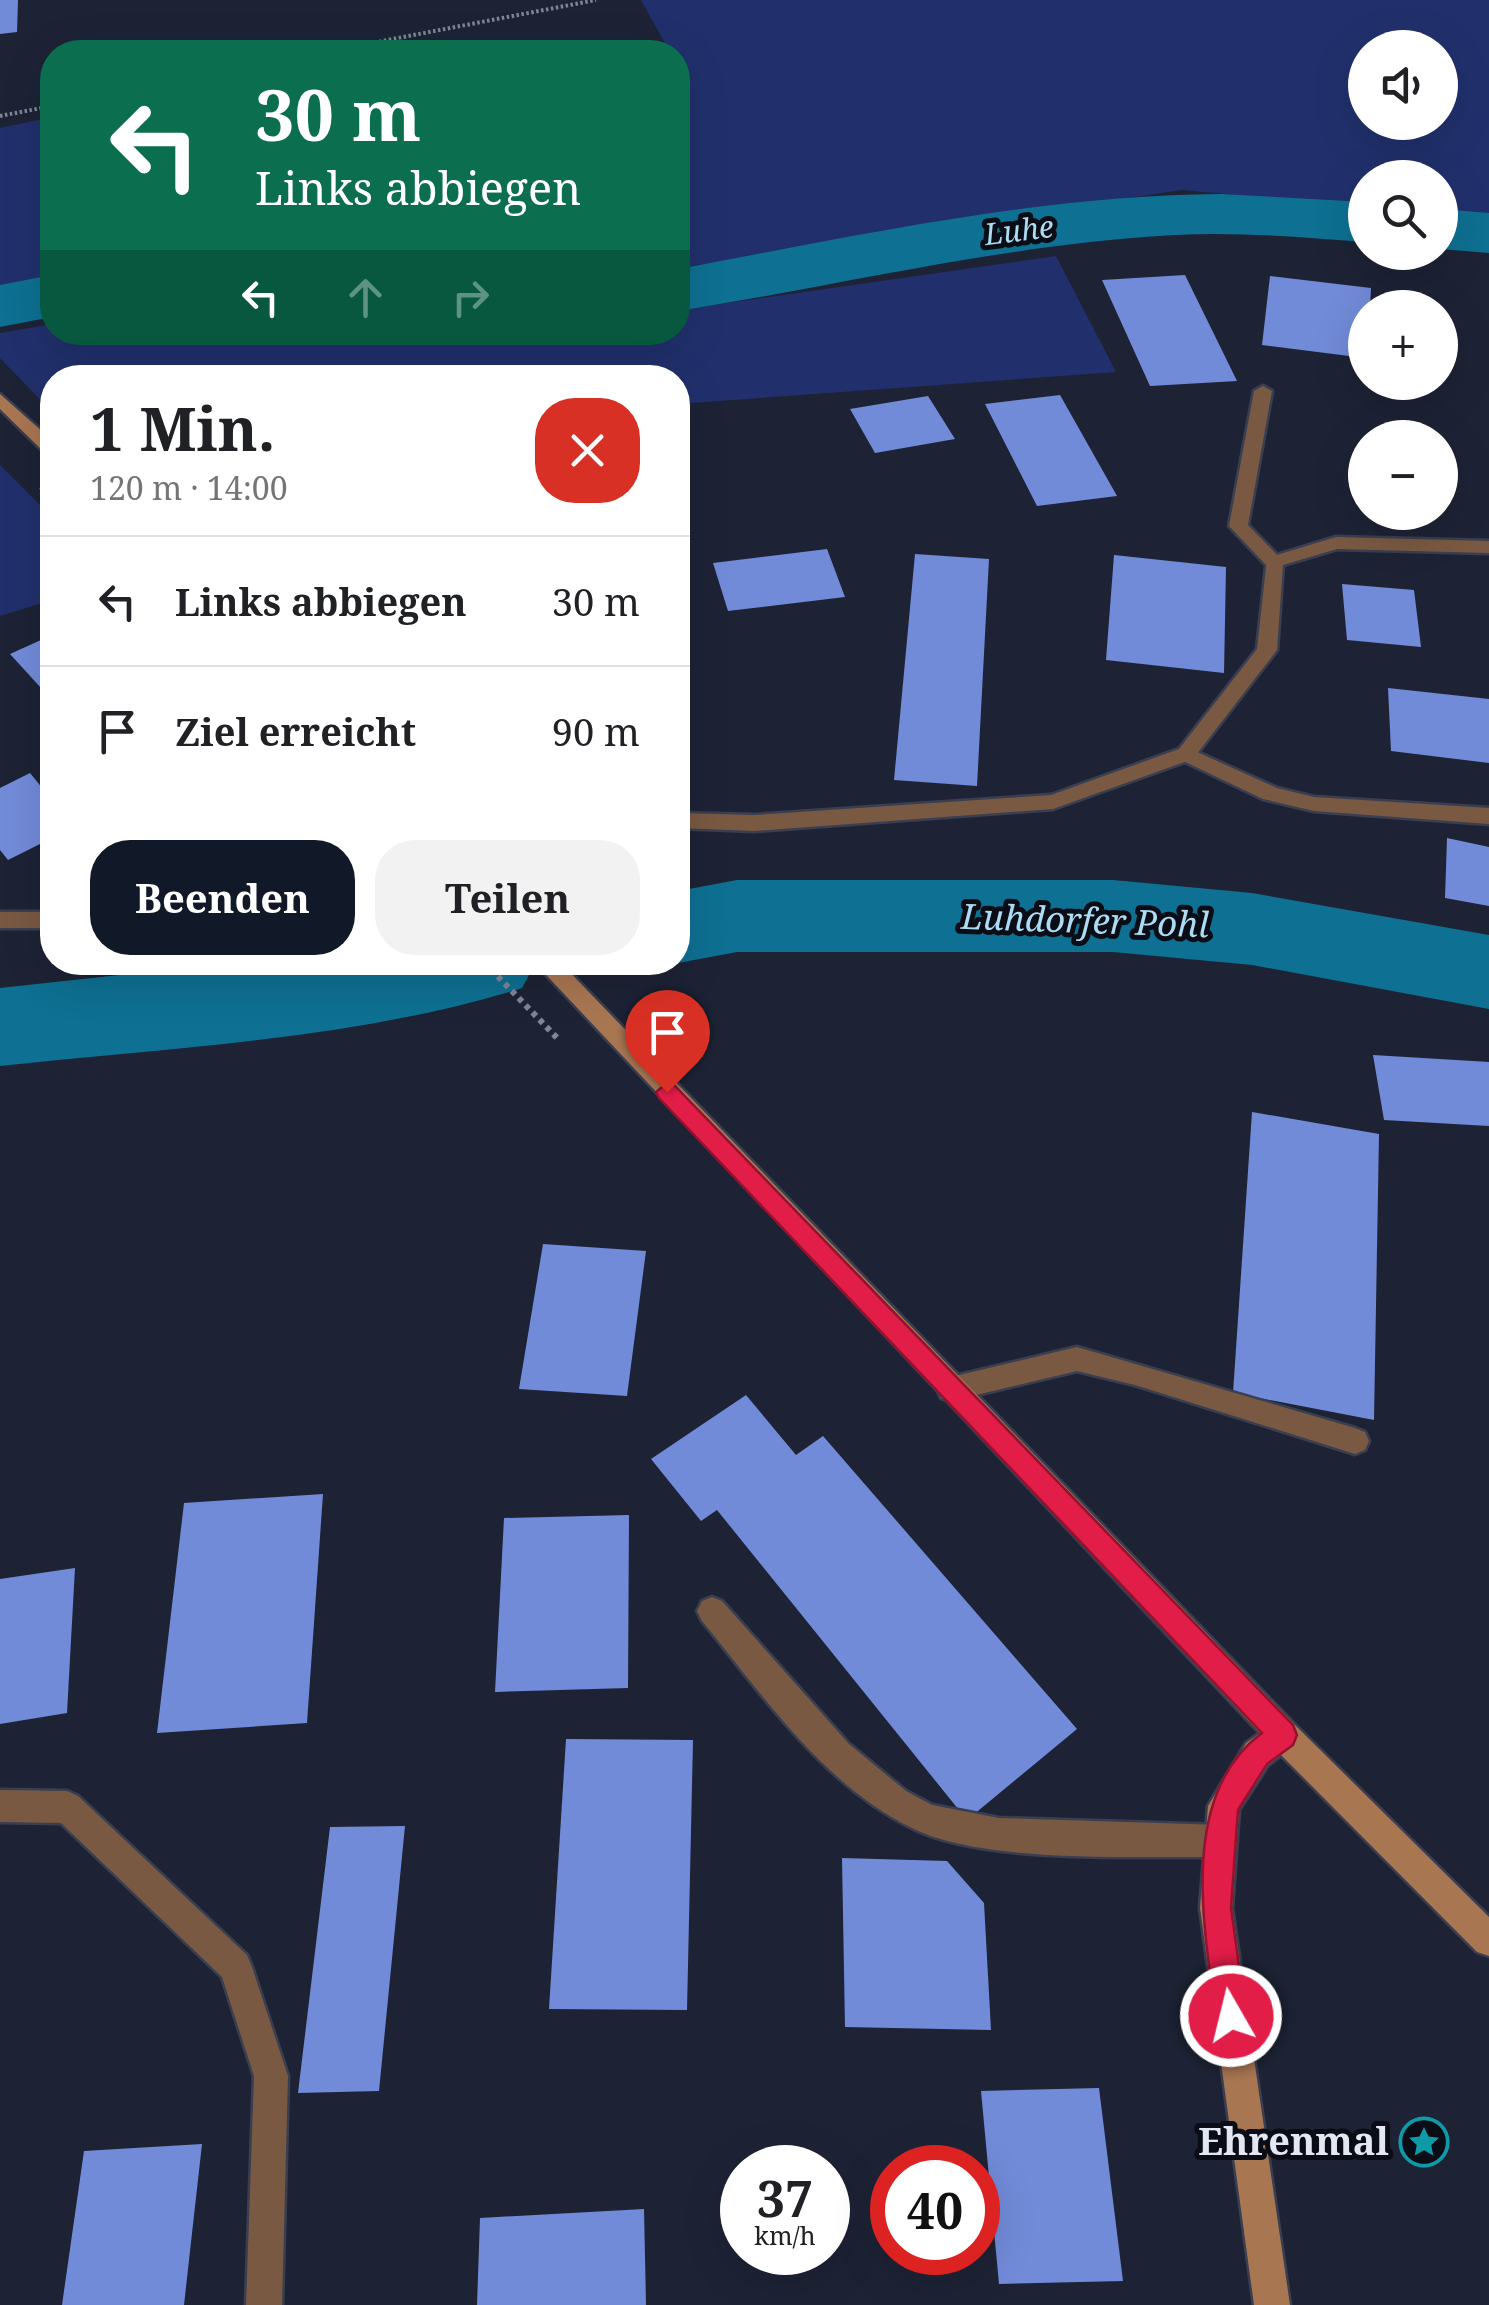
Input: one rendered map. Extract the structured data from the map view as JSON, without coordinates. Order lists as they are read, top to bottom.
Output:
{
  "water": ["Luhe", "Luhdorfer Pohl"],
  "places": {
    "place": ["Ehrenmal"]
  },
  "page": {
    "map_buttons": ["+", "−"],
    "turn": ["30 m", "Links abbiegen"],
    "heading": ["1 Min.", "120 m · 14:00"],
    "list": [
      {
        "name": "Links abbiegen",
        "value": "30 m"
      },
      {
        "name": "Ziel erreicht",
        "value": "90 m"
      }
    ],
    "buttons": ["Beenden", "Teilen"],
    "speed": "37 km/h",
    "limit": "40"
  }
}
